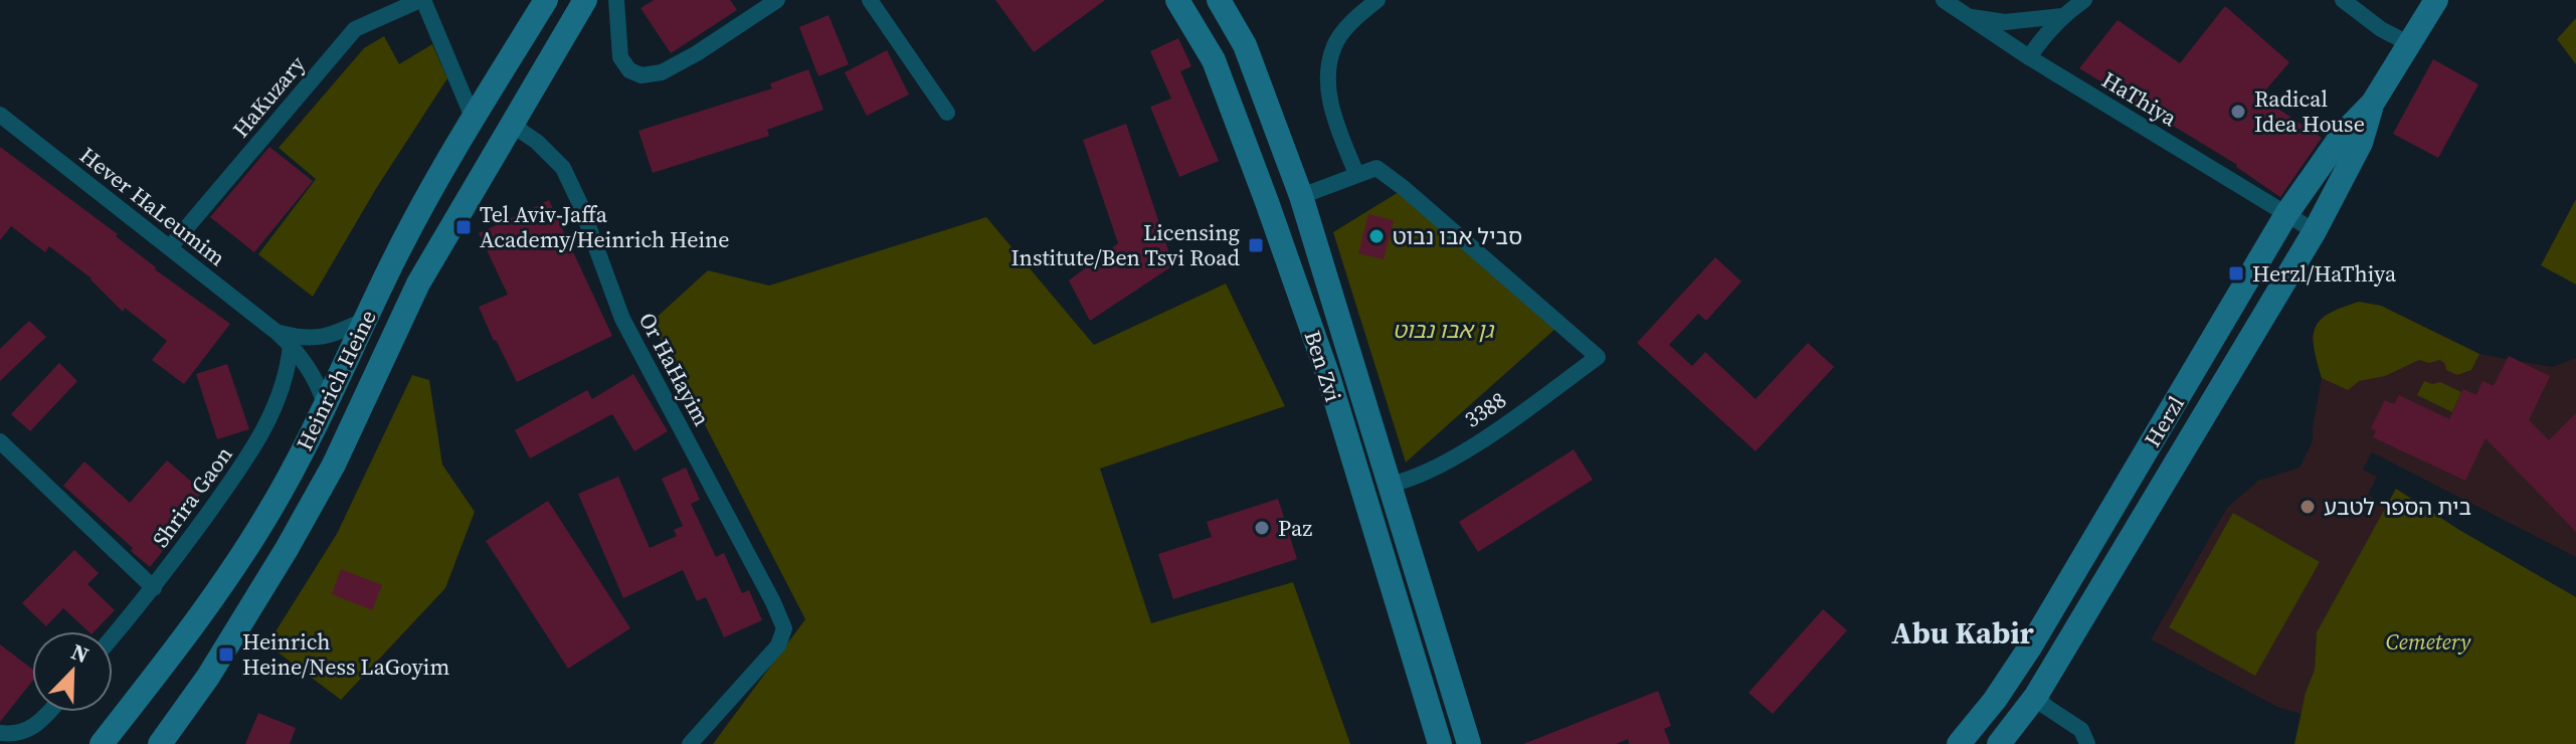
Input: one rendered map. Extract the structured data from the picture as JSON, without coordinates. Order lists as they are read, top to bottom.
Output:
{
  "streets": {
    "main road": ["Ben Zvi", "Heinrich Heine", "Herzl"],
    "street": [
      "HaKuzary",
      "HaThiya",
      "Hever HaLeumim",
      "Or HaHayim",
      "3388",
      "Shrira Gaon"
    ]
  },
  "crossings": [
    ["HaKuzary", "Hever HaLeumim"],
    ["HaThiya", "Herzl"],
    ["Hever HaLeumim", "Heinrich Heine"],
    ["Hever HaLeumim", "Shrira Gaon"],
    ["Ben Zvi", "3388"],
    ["Or HaHayim", "Heinrich Heine"]
  ],
  "districts": ["Abu Kabir"],
  "parks": ["גן אבו נבוט", "Cemetery"],
  "places": {
    "other": [
      "Radical Idea House",
      "סביל אבו נבוט",
      "בית הספר לטבע",
      "Paz"
    ],
    "transit": [
      "Tel Aviv-Jaffa Academy/Heinrich Heine",
      "Licensing Institute/Ben Tsvi Road",
      "Herzl/HaThiya",
      "Heinrich Heine/Ness LaGoyim"
    ]
  },
  "north": "top right"
}
